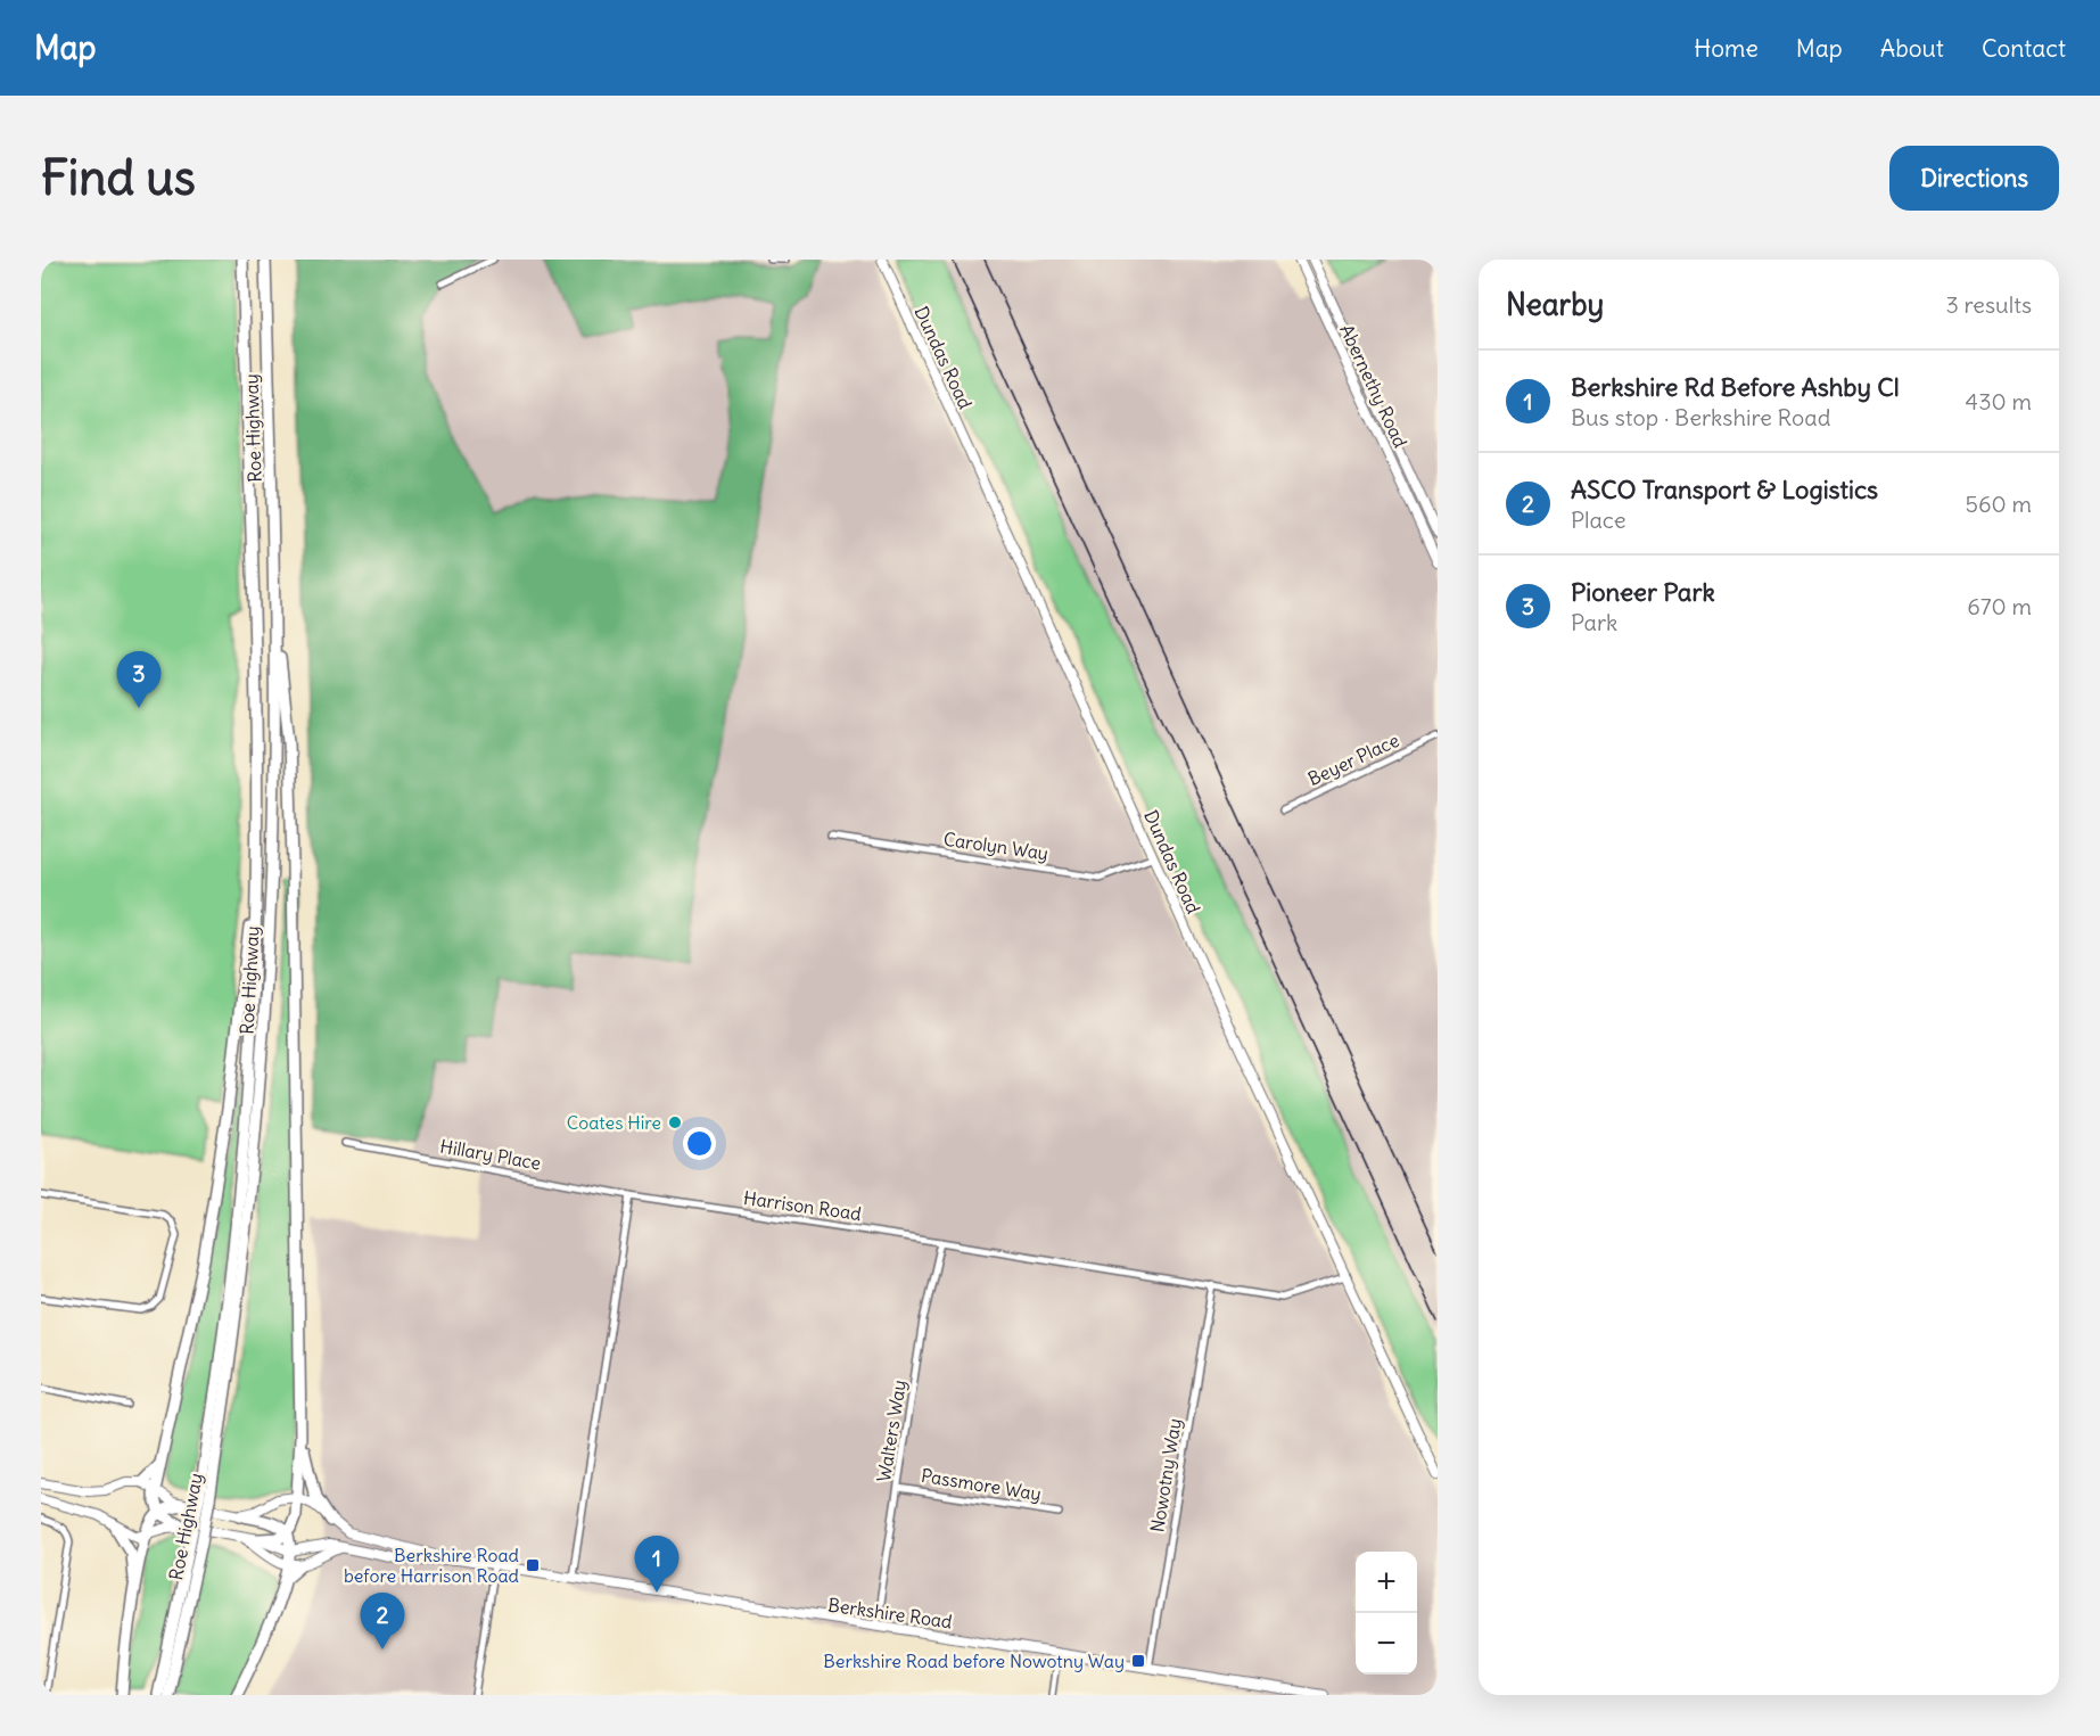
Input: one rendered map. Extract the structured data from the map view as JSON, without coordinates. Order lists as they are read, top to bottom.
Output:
{
  "streets": {
    "highway": ["Roe Highway"],
    "main road": ["Dundas Road", "Abernethy Road", "Berkshire Road"],
    "street": [
      "Beyer Place",
      "Carolyn Way",
      "Hillary Place",
      "Harrison Road",
      "Walters Way",
      "Nowotny Way",
      "Passmore Way"
    ]
  },
  "crossings": [
    ["Dundas Road", "Carolyn Way"],
    ["Dundas Road", "Harrison Road"],
    ["Hillary Place", "Harrison Road"],
    ["Harrison Road", "Walters Way"],
    ["Harrison Road", "Nowotny Way"],
    ["Walters Way", "Passmore Way"],
    ["Walters Way", "Berkshire Road"],
    ["Nowotny Way", "Berkshire Road"]
  ],
  "places": {
    "other": ["Coates Hire"],
    "transit": ["Berkshire Road before Harrison Road", "Berkshire Road before Nowotny Way"]
  },
  "page": {
    "header": "Map",
    "nav": [
      "Home",
      "Map",
      "About",
      "Contact"
    ],
    "buttons": "Directions",
    "title": "Find us",
    "heading": ["Nearby", "3 results"],
    "list": [
      {
        "mark": "1",
        "name": "Berkshire Rd Before Ashby Cl",
        "note": "Bus stop · Berkshire Road",
        "value": "430 m"
      },
      {
        "mark": "2",
        "name": "ASCO Transport & Logistics",
        "note": "Place",
        "value": "560 m"
      },
      {
        "mark": "3",
        "name": "Pioneer Park",
        "note": "Park",
        "value": "670 m"
      }
    ],
    "pins": ["3", "1", "2"],
    "map_buttons": ["+", "−"]
  }
}
